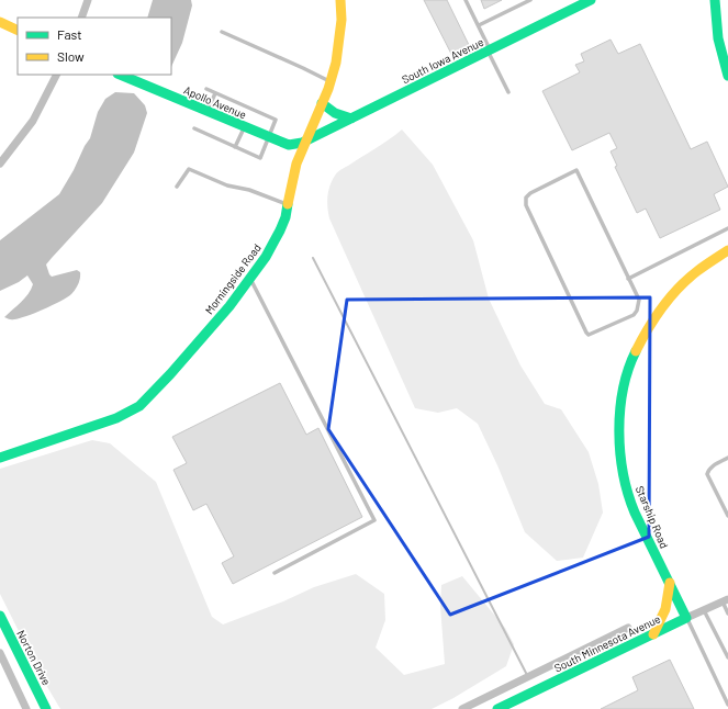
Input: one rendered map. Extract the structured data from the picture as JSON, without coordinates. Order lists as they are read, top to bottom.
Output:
{
  "streets": {
    "street": [
      "South Iowa Avenue",
      "Apollo Avenue",
      "Morningside Road",
      "Starship Road",
      "South Minnesota Avenue",
      "Norton Drive"
    ]
  },
  "crossings": [
    ["South Iowa Avenue", "Apollo Avenue"],
    ["South Iowa Avenue", "Morningside Road"],
    ["Apollo Avenue", "Morningside Road"],
    ["Starship Road", "South Minnesota Avenue"]
  ],
  "legend": ["Fast", "Slow"]
}
